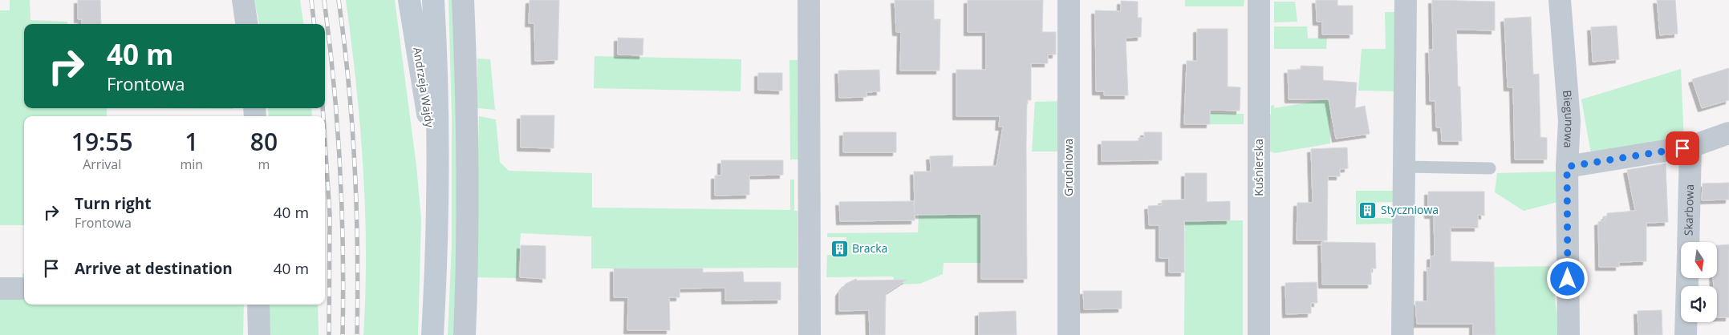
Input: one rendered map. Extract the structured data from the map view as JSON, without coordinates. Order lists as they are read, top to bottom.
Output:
{
  "streets": {
    "main road": ["Andrzeja Wajdy"],
    "street": [
      "Biegunowa",
      "Grudniowa",
      "Kuśnierska",
      "Skarbowa"
    ]
  },
  "places": {
    "building": ["Styczniowa", "Bracka"]
  },
  "north": "bottom",
  "page": {
    "turn": ["40 m", "Frontowa"],
    "eta": [
      "19:55",
      "Arrival",
      "1",
      "min",
      "80",
      "m"
    ],
    "list": [
      {
        "name": "Turn right",
        "note": "Frontowa",
        "value": "40 m"
      },
      {
        "name": "Arrive at destination",
        "value": "40 m"
      }
    ]
  }
}
